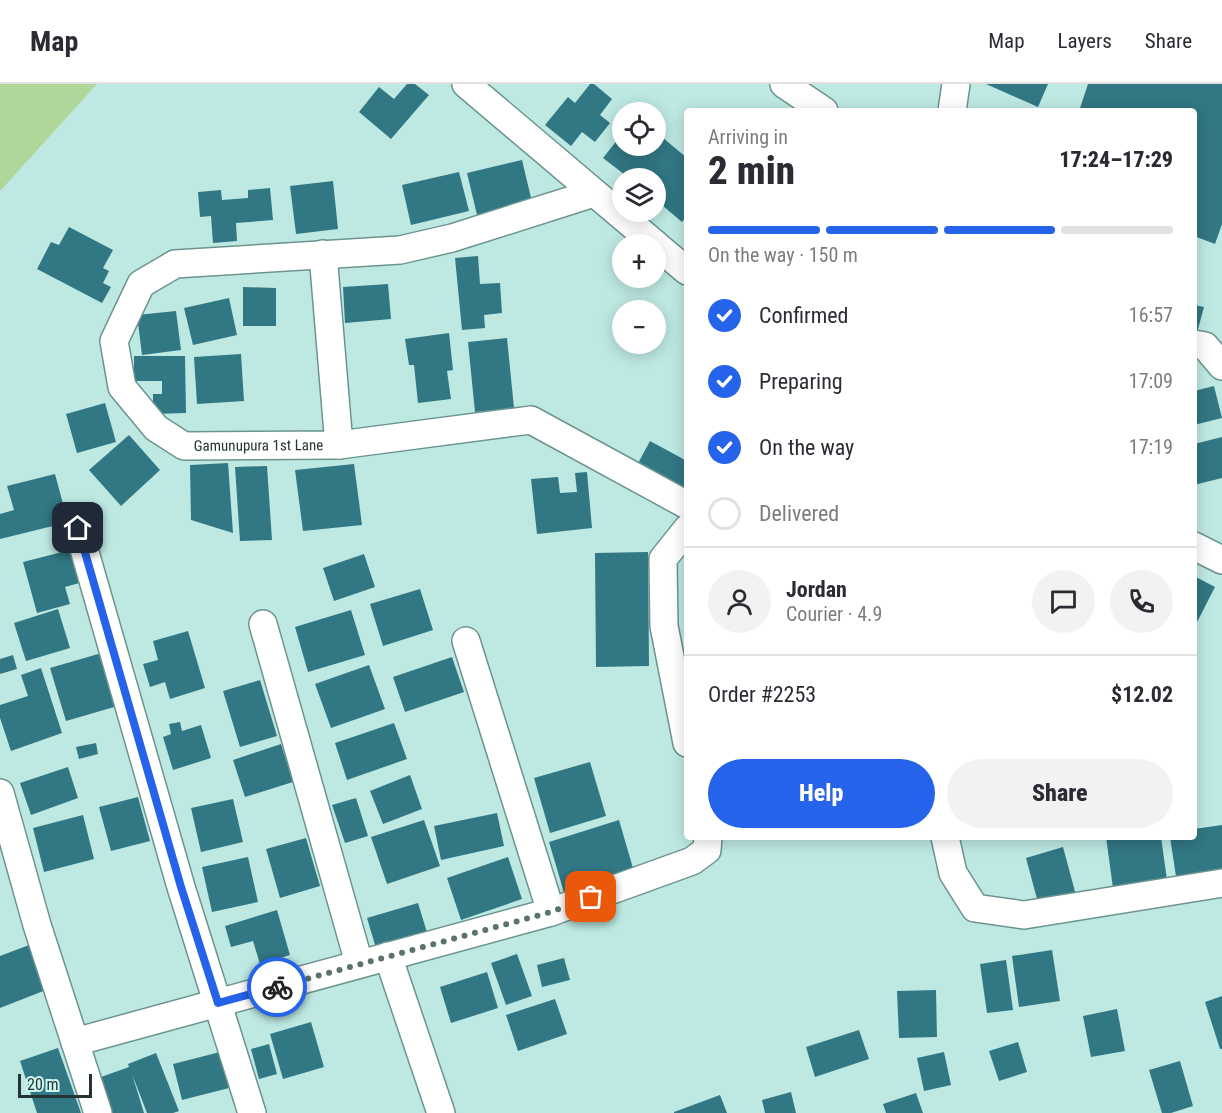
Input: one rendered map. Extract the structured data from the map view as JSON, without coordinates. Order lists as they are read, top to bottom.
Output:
{
  "streets": {
    "street": ["Gamunupura 1st Lane"]
  },
  "scale_bar": "20 m",
  "page": {
    "header": "Map",
    "nav": ["Map", "Layers", "Share"],
    "map_buttons": ["+", "−"],
    "heading": ["2 min", "Arriving in", "17:24–17:29"],
    "panel": [
      "Jordan",
      "Courier · 4.9",
      "Order #2253",
      "$12.02"
    ],
    "bar": "On the way · 150 m",
    "list": [
      ["Confirmed", "16:57"],
      ["Preparing", "17:09"],
      ["On the way", "17:19"],
      "Delivered"
    ],
    "buttons": ["Help", "Share"],
    "scale": "20 m"
  }
}
